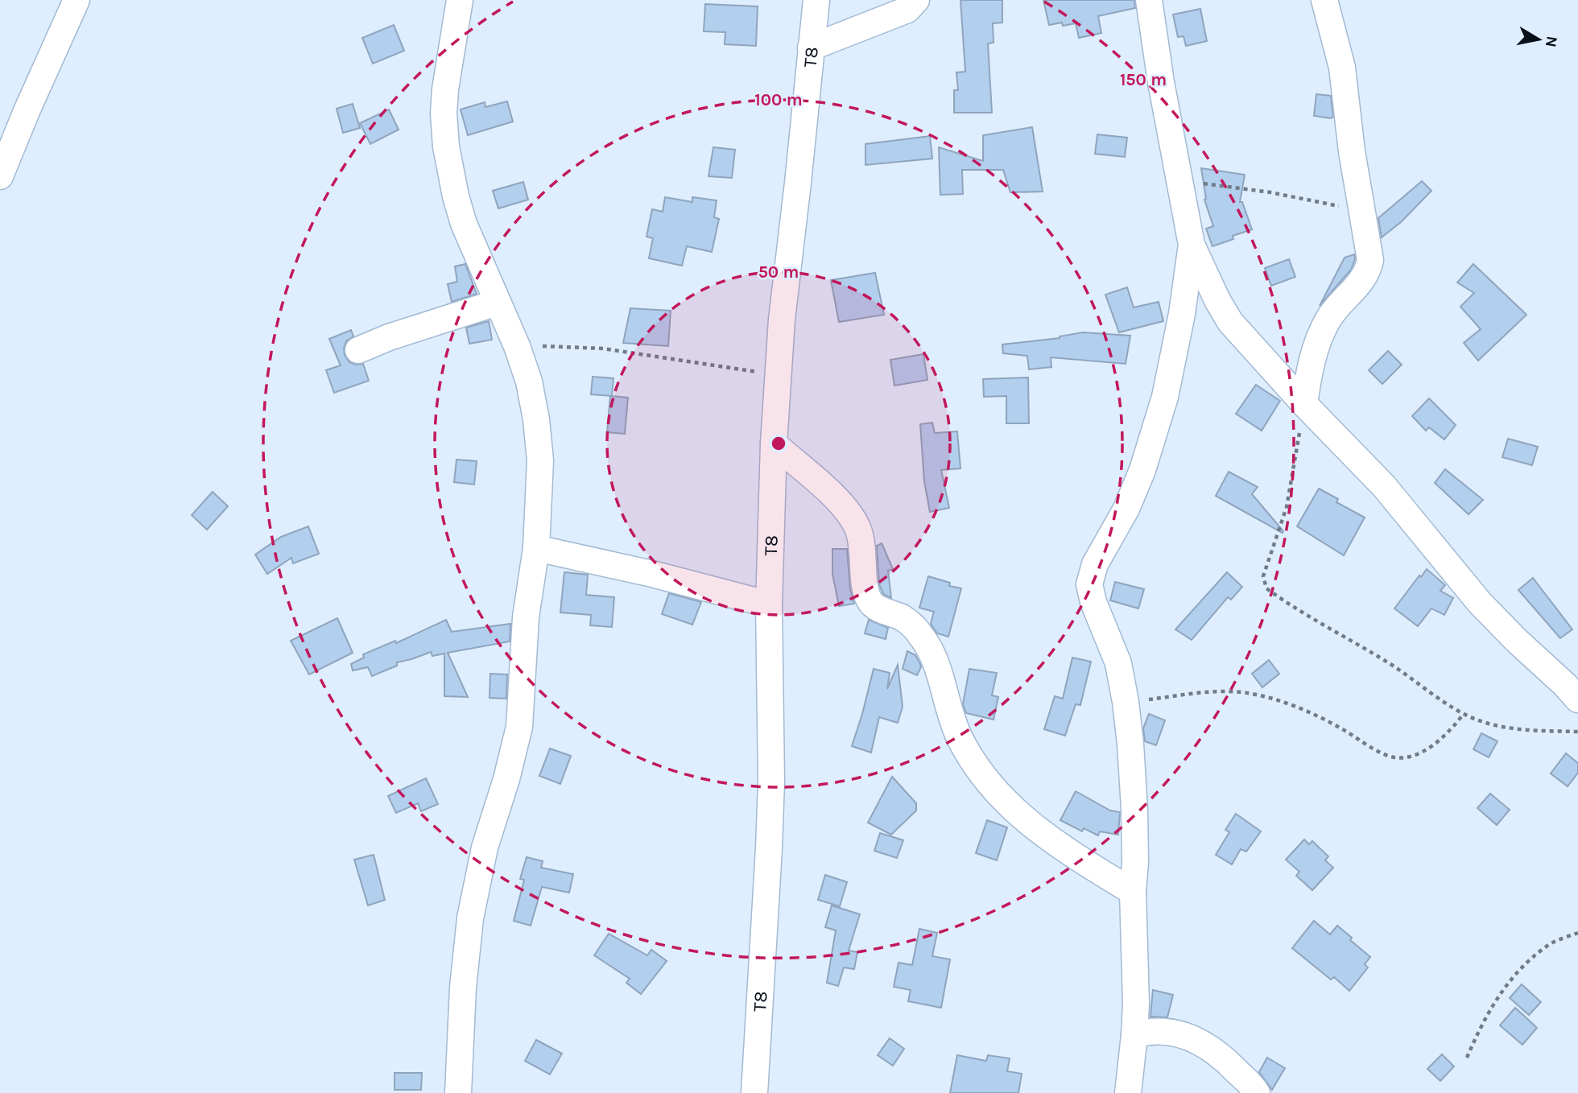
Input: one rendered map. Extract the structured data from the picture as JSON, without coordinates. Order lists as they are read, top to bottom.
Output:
{
  "streets": {
    "street": ["T8"]
  },
  "north": "right",
  "rings": ["150 m", "100 m", "50 m"]
}
